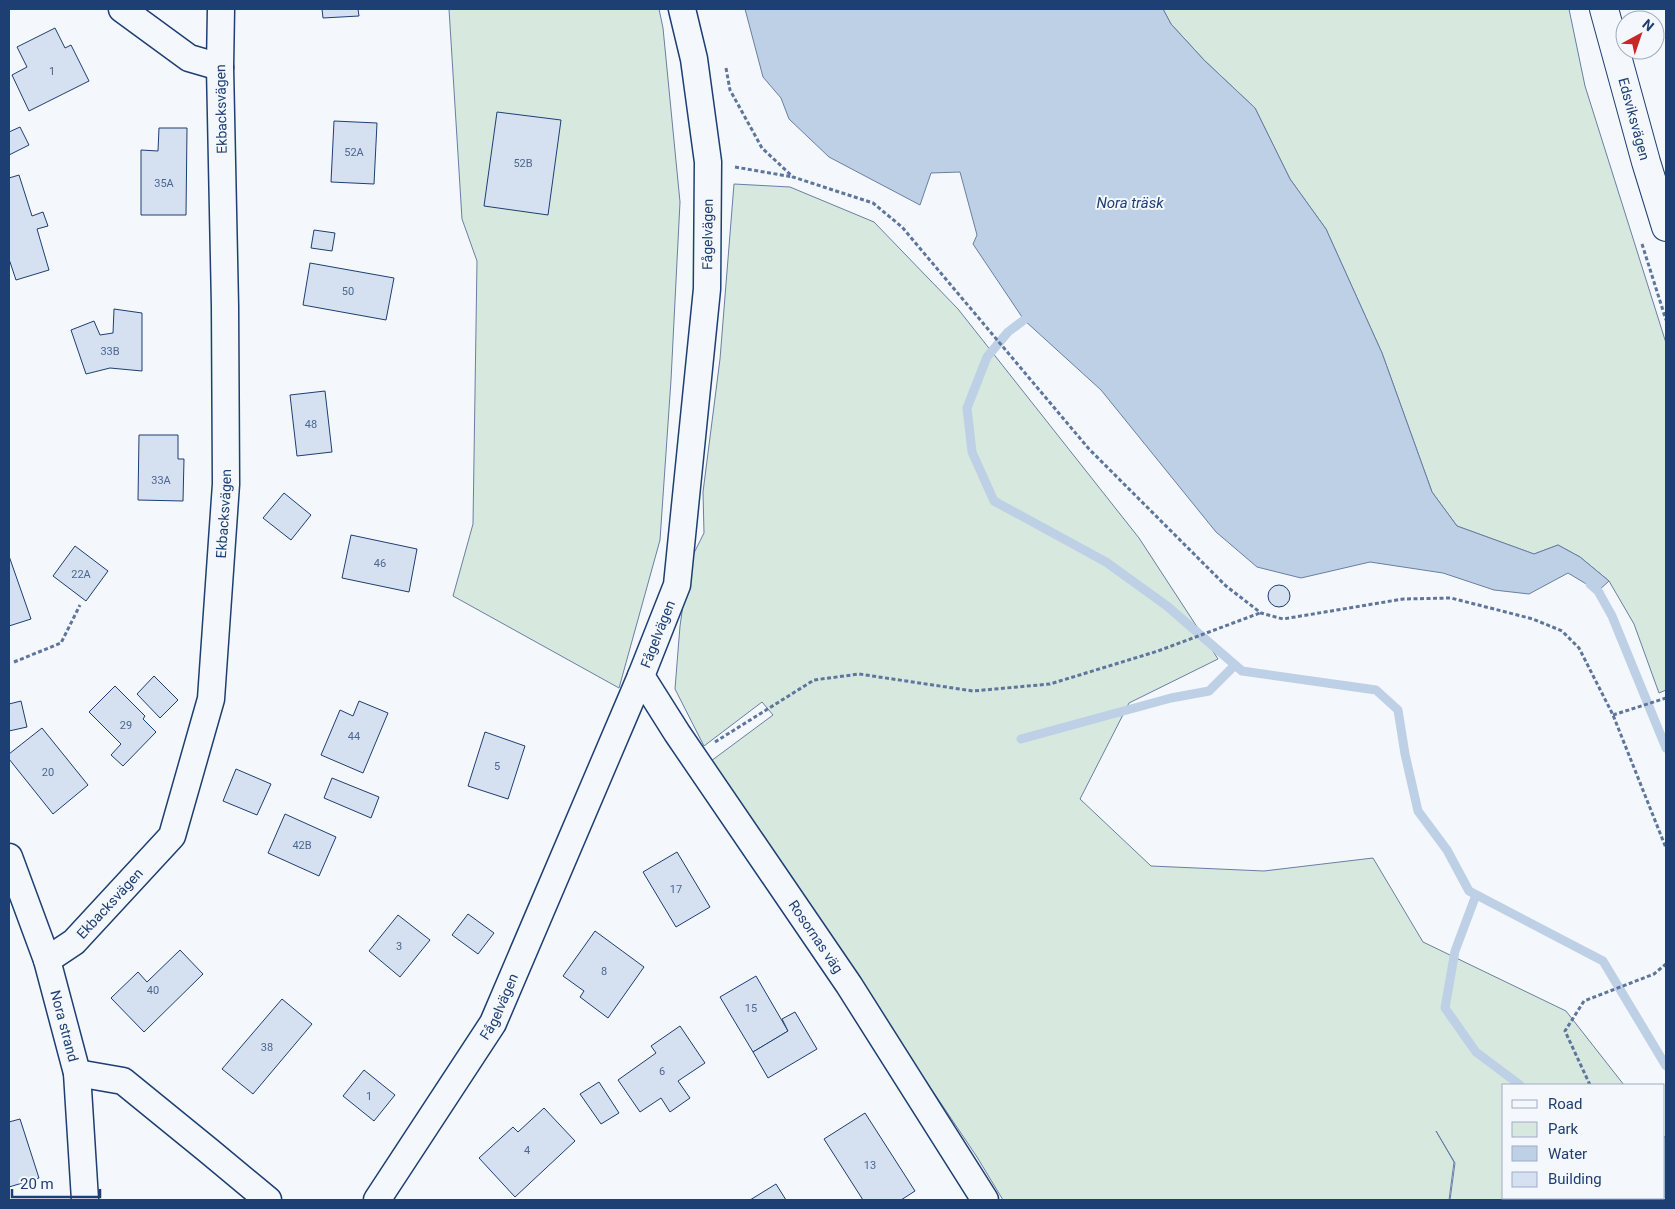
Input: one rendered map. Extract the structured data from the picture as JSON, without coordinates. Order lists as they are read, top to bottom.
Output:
{
  "streets": {
    "street": [
      "Ekbacksvägen",
      "Edsviksvägen",
      "Fågelvägen",
      "Rosornas väg",
      "Nora strand"
    ]
  },
  "crossings": [
    ["Ekbacksvägen", "Nora strand"],
    ["Fågelvägen", "Rosornas väg"]
  ],
  "water": ["Nora träsk"],
  "house_numbers": [
    "1",
    "52A",
    "52B",
    "35A",
    "50",
    "33B",
    "48",
    "33A",
    "46",
    "22A",
    "29",
    "44",
    "5",
    "20",
    "42B",
    "17",
    "3",
    "8",
    "40",
    "15",
    "38",
    "6",
    "1",
    "4",
    "13"
  ],
  "legend": [
    "Road",
    "Park",
    "Water",
    "Building"
  ],
  "scale_bar": "20 m",
  "north": "top right"
}
